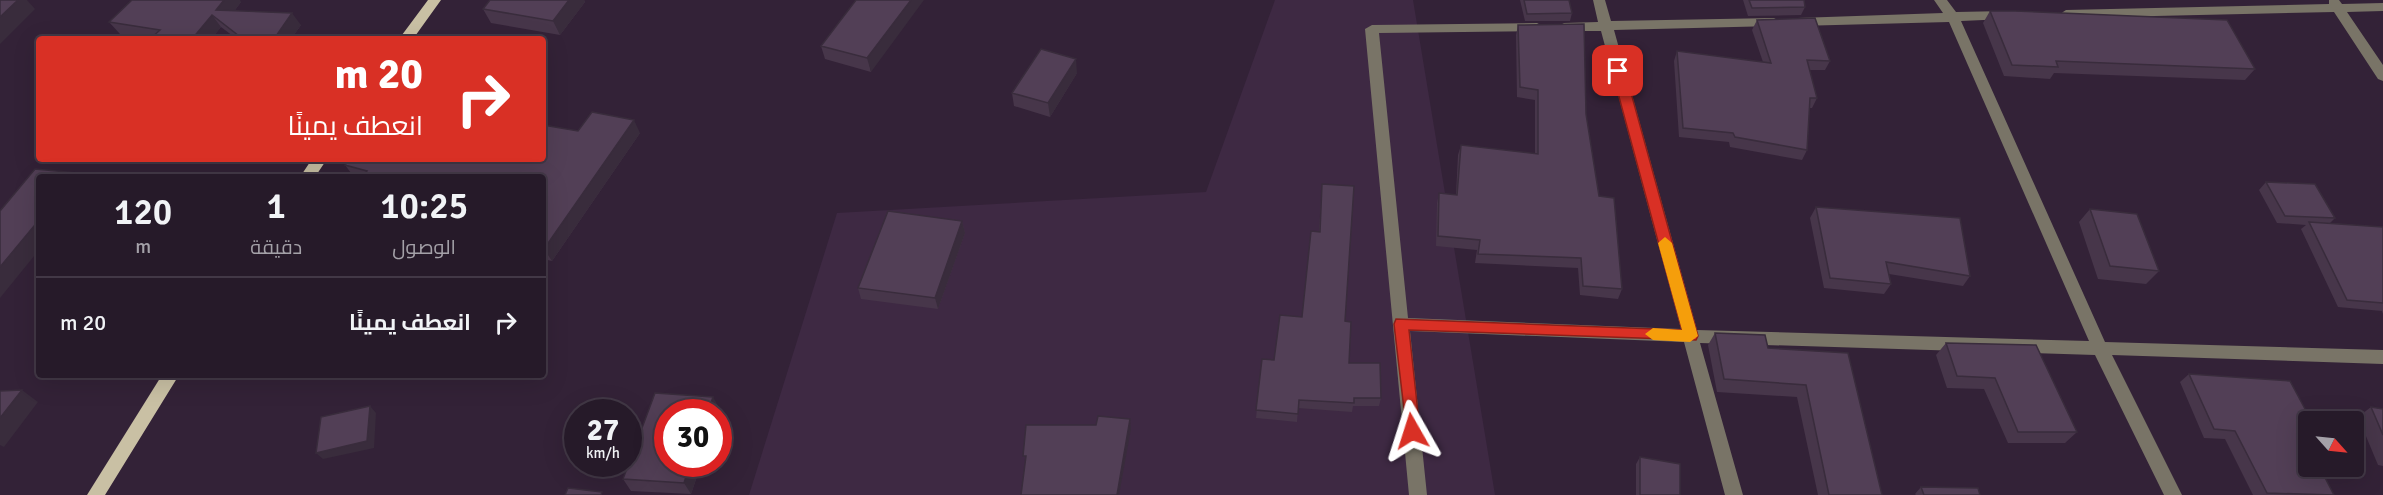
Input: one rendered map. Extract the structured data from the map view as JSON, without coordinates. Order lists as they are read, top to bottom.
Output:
{
  "north": "bottom right",
  "page": {
    "turn": ["20 m", "انعطف يمينًا"],
    "eta": [
      "10:25",
      "الوصول",
      "1",
      "دقيقة",
      "120",
      "m"
    ],
    "list": [
      {
        "name": "انعطف يمينًا",
        "value": "20 m"
      }
    ],
    "speed": "27 km/h",
    "limit": "30"
  }
}
